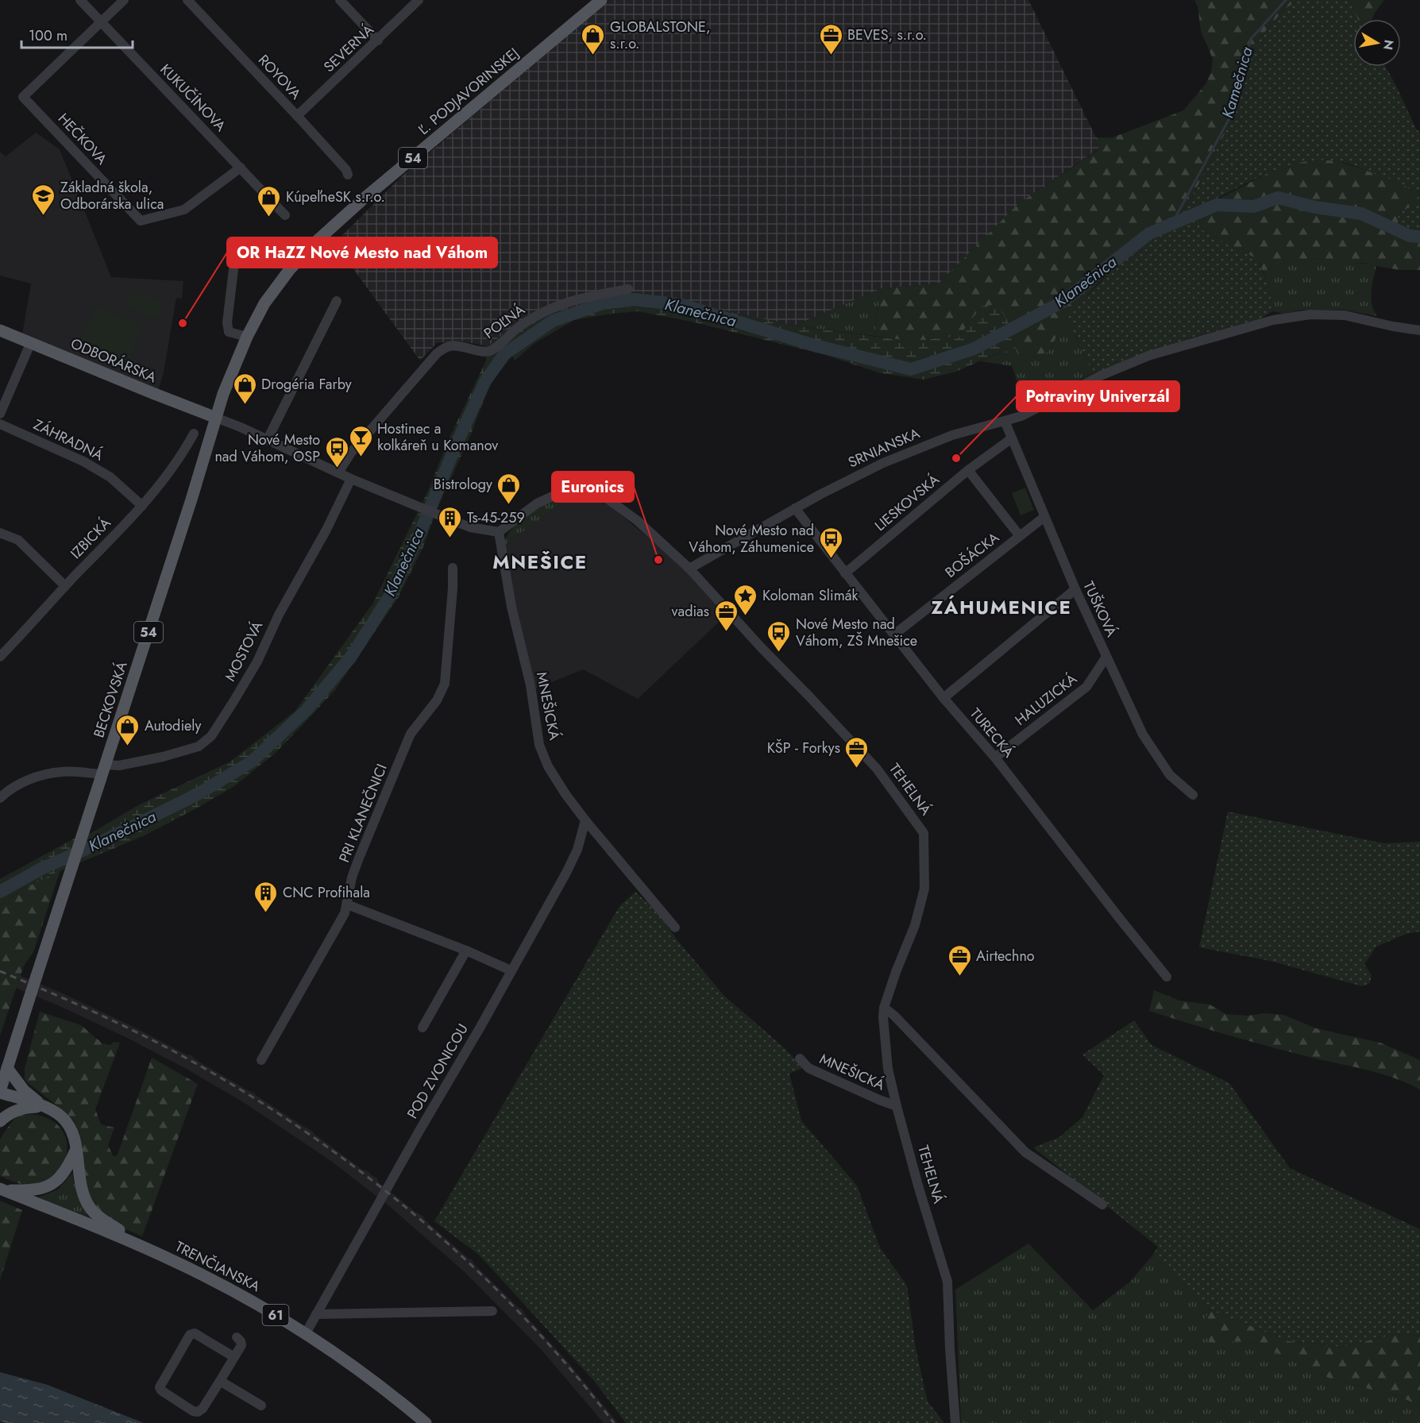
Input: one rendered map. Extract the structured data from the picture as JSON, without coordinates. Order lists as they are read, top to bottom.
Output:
{
  "streets": {
    "main road": [
      "Ľ. PODJAVORINSKEJ",
      "54",
      "ODBORÁRSKA",
      "BECKOVSKÁ",
      "TRENČIANSKA",
      "61"
    ],
    "street": [
      "SEVERNÁ",
      "ROYOVA",
      "KUKUČÍNOVA",
      "HEČKOVA",
      "POĽNÁ",
      "ZÁHRADNÁ",
      "SRNIANSKA",
      "LIESKOVSKÁ",
      "IZBICKÁ",
      "BOŠÁCKA",
      "TUŠKOVÁ",
      "MOSTOVÁ",
      "HALUZICKÁ",
      "MNEŠICKÁ",
      "TURECKÁ",
      "TEHELNÁ",
      "PRI KLANEČNICI",
      "POD ZVONICOU"
    ]
  },
  "crossings": [
    ["SEVERNÁ", "ROYOVA"],
    ["Ľ. PODJAVORINSKEJ", "ODBORÁRSKA"],
    ["Ľ. PODJAVORINSKEJ", "BECKOVSKÁ"],
    ["KUKUČÍNOVA", "HEČKOVA"],
    ["54", "BECKOVSKÁ"],
    ["ODBORÁRSKA", "BECKOVSKÁ"],
    ["ZÁHRADNÁ", "IZBICKÁ"],
    ["SRNIANSKA", "TUŠKOVÁ"],
    ["SRNIANSKA", "TURECKÁ"],
    ["SRNIANSKA", "TEHELNÁ"],
    ["LIESKOVSKÁ", "TUŠKOVÁ"],
    ["LIESKOVSKÁ", "TURECKÁ"],
    ["BOŠÁCKA", "TUŠKOVÁ"],
    ["BOŠÁCKA", "TURECKÁ"],
    ["TUŠKOVÁ", "HALUZICKÁ"],
    ["MOSTOVÁ", "BECKOVSKÁ"],
    ["HALUZICKÁ", "TURECKÁ"],
    ["MNEŠICKÁ", "TEHELNÁ"],
    ["MNEŠICKÁ", "POD ZVONICOU"],
    ["POD ZVONICOU", "TRENČIANSKA"]
  ],
  "districts": ["MNEŠICE", "ZÁHUMENICE"],
  "water": ["Kamečnica", "Klanečnica"],
  "places": {
    "shop": [
      "GLOBALSTONE, s.r.o.",
      "KúpeľneSK s.r.o.",
      "Drogéria Farby",
      "Bistrology",
      "Autodiely"
    ],
    "office": [
      "BEVES, s.r.o.",
      "vadias",
      "KŠP - Forkys",
      "Airtechno"
    ],
    "school or university": ["Základná škola, Odborárska ulica"],
    "other": ["OR HaZZ Nové Mesto nad Váhom", "Potraviny Univerzál", "Euronics"],
    "bar": ["Hostinec a kolkáreň u Komanov"],
    "bus stop": ["Nové Mesto nad Váhom, OSP", "Nové Mesto nad Váhom, Záhumenice", "Nové Mesto nad Váhom, ZŠ Mnešice"],
    "building": ["Ts-45-259", "CNC Profihala"],
    "place": ["Koloman Slimák"]
  },
  "scale_bar": "100 m",
  "north": "right"
}
